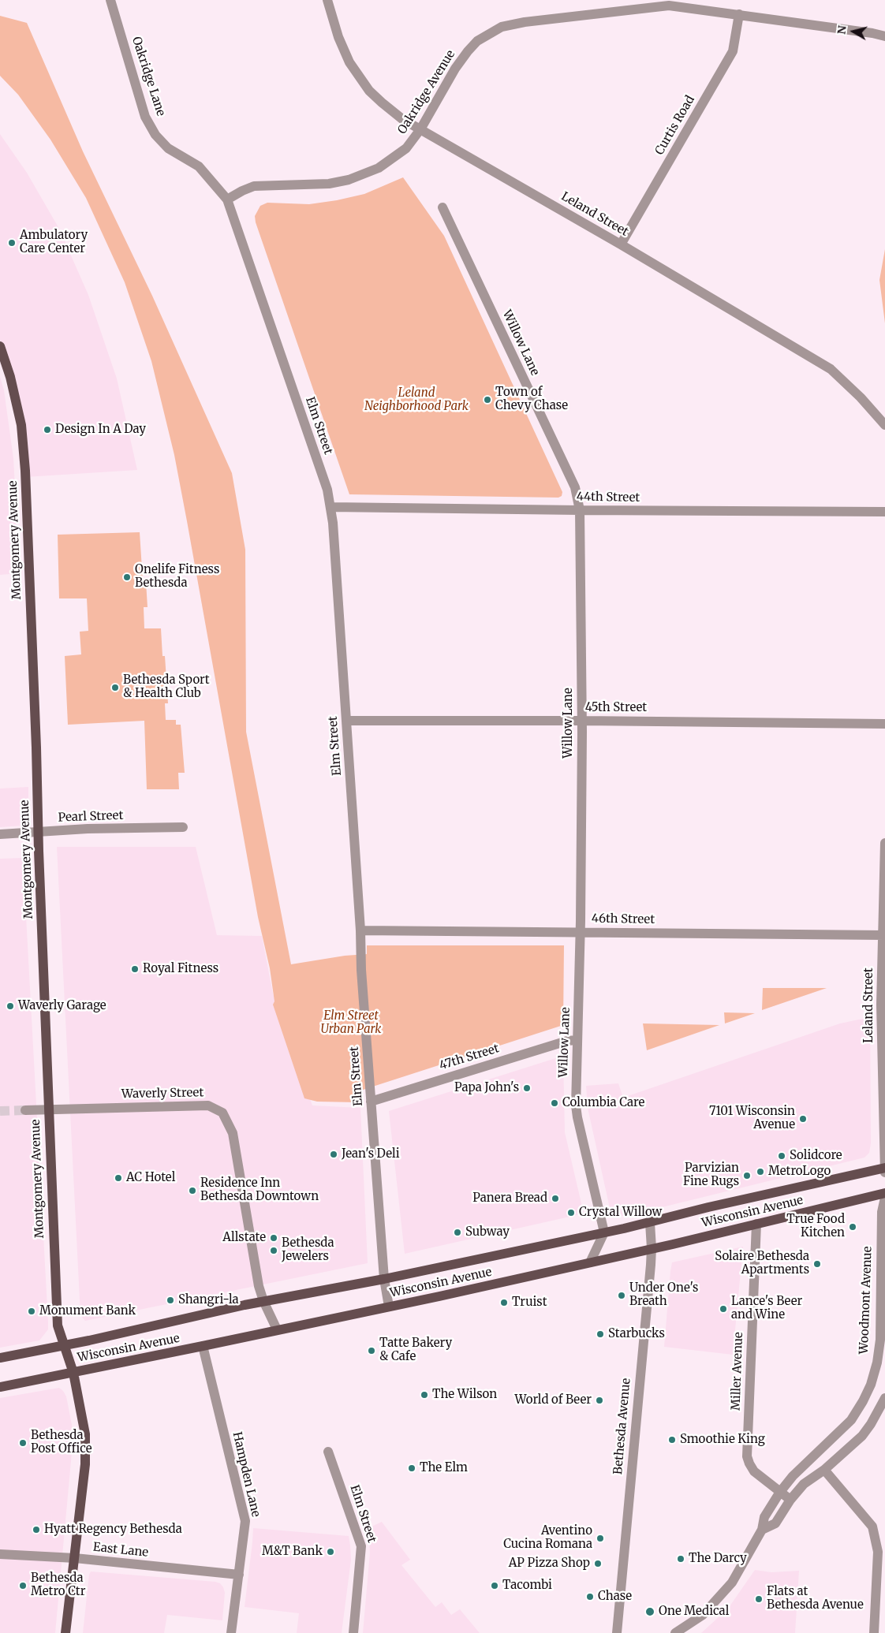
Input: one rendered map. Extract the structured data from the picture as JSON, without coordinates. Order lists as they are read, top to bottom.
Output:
{
  "streets": {
    "main road": ["Montgomery Avenue", "Wisconsin Avenue"],
    "street": [
      "Oakridge Lane",
      "Oakridge Avenue",
      "Curtis Road",
      "Leland Street",
      "Willow Lane",
      "Elm Street",
      "44th Street",
      "45th Street",
      "Pearl Street",
      "46th Street",
      "47th Street",
      "Waverly Street",
      "Woodmont Avenue",
      "Miller Avenue",
      "Bethesda Avenue",
      "Hampden Lane",
      "East Lane"
    ]
  },
  "crossings": [
    ["Oakridge Lane", "Oakridge Avenue"],
    ["Oakridge Lane", "Elm Street"],
    ["Oakridge Avenue", "Curtis Road"],
    ["Oakridge Avenue", "Leland Street"],
    ["Oakridge Avenue", "Elm Street"],
    ["Curtis Road", "Leland Street"],
    ["Leland Street", "46th Street"],
    ["Leland Street", "Wisconsin Avenue"],
    ["Willow Lane", "44th Street"],
    ["Willow Lane", "45th Street"],
    ["Willow Lane", "46th Street"],
    ["Willow Lane", "47th Street"],
    ["Willow Lane", "Wisconsin Avenue"],
    ["Elm Street", "44th Street"],
    ["Elm Street", "45th Street"],
    ["Elm Street", "46th Street"],
    ["Elm Street", "47th Street"],
    ["Elm Street", "Wisconsin Avenue"],
    ["Montgomery Avenue", "Pearl Street"],
    ["Montgomery Avenue", "Waverly Street"],
    ["Montgomery Avenue", "Wisconsin Avenue"],
    ["Montgomery Avenue", "East Lane"],
    ["Waverly Street", "Wisconsin Avenue"],
    ["Wisconsin Avenue", "Miller Avenue"],
    ["Wisconsin Avenue", "Bethesda Avenue"],
    ["Wisconsin Avenue", "Hampden Lane"],
    ["Woodmont Avenue", "Miller Avenue"],
    ["Hampden Lane", "East Lane"]
  ],
  "parks": ["Leland Neighborhood Park", "Elm Street Urban Park"],
  "places": [
    "Ambulatory Care Center",
    "Town of Chevy Chase",
    "Design In A Day",
    "Onelife Fitness Bethesda",
    "Bethesda Sport & Health Club",
    "Royal Fitness",
    "Waverly Garage",
    "Papa John's",
    "Columbia Care",
    "7101 Wisconsin Avenue",
    "Jean's Deli",
    "Solidcore",
    "MetroLogo",
    "Parvizian Fine Rugs",
    "AC Hotel",
    "Residence Inn Bethesda Downtown",
    "Panera Bread",
    "Crystal Willow",
    "True Food Kitchen",
    "Subway",
    "Allstate",
    "Bethesda Jewelers",
    "Solaire Bethesda Apartments",
    "Under One's Breath",
    "Shangri-la",
    "Truist",
    "Lance's Beer and Wine",
    "Monument Bank",
    "Starbucks",
    "Tatte Bakery & Cafe",
    "The Wilson",
    "World of Beer",
    "Smoothie King",
    "Bethesda Post Office",
    "The Elm",
    "Hyatt Regency Bethesda",
    "Aventino Cucina Romana",
    "M&T Bank",
    "The Darcy",
    "AP Pizza Shop",
    "Bethesda Metro Ctr",
    "Tacombi",
    "Chase",
    "Flats at Bethesda Avenue",
    "One Medical"
  ],
  "north": "left"
}
